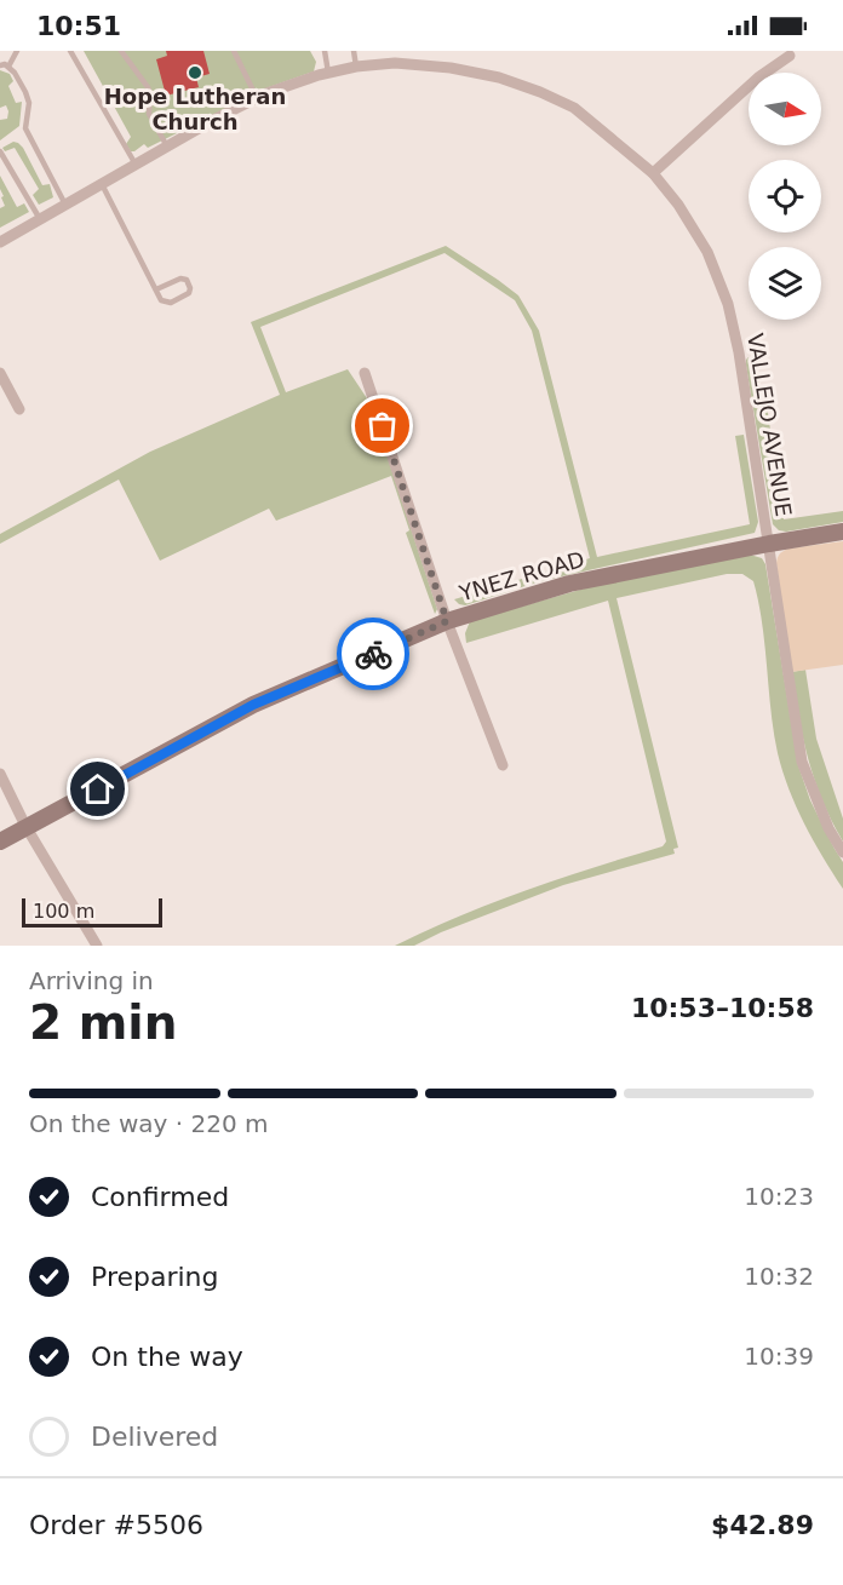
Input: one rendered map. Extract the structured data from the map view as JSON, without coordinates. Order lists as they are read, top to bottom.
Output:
{
  "streets": {
    "main road": ["YNEZ ROAD"],
    "street": ["VALLEJO AVENUE"]
  },
  "crossings": [
    ["VALLEJO AVENUE", "YNEZ ROAD"]
  ],
  "places": ["Hope Lutheran Church"],
  "scale_bar": "100 m",
  "north": "right",
  "page": {
    "status": "10:51",
    "scale": "100 m",
    "heading": ["2 min", "Arriving in", "10:53–10:58"],
    "panel": ["Order #5506", "$42.89"],
    "bar": "On the way · 220 m",
    "list": [
      ["Confirmed", "10:23"],
      ["Preparing", "10:32"],
      ["On the way", "10:39"],
      "Delivered"
    ]
  }
}
